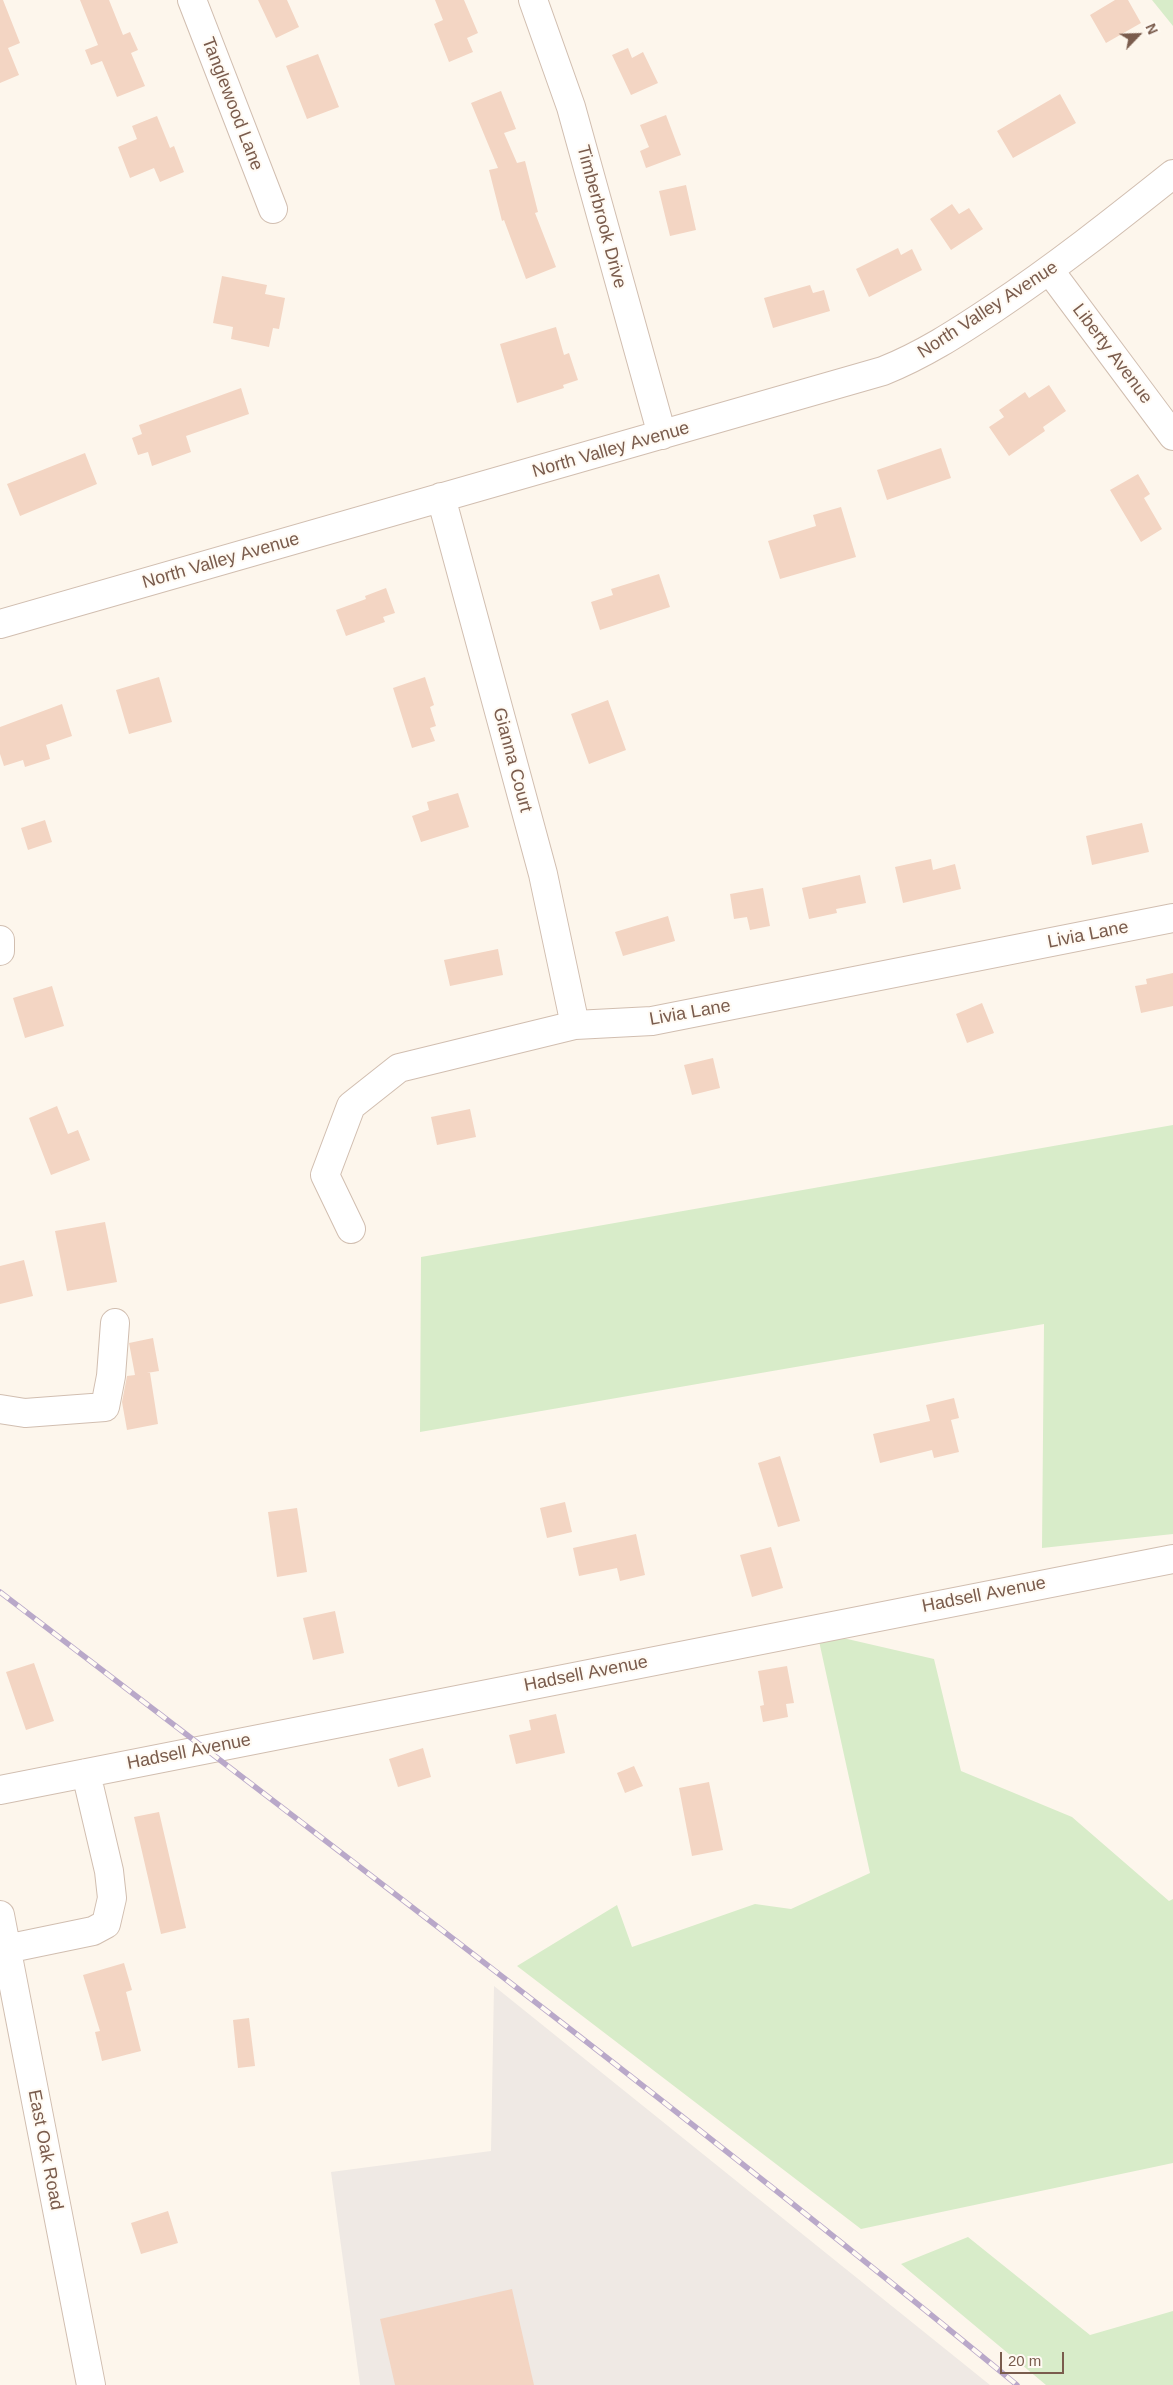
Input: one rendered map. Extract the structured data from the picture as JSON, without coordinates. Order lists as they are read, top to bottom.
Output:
{
  "streets": {
    "street": [
      "Tanglewood Lane",
      "Timberbrook Drive",
      "North Valley Avenue",
      "Liberty Avenue",
      "Gianna Court",
      "Livia Lane",
      "Hadsell Avenue",
      "East Oak Road"
    ]
  },
  "crossings": [
    ["Timberbrook Drive", "North Valley Avenue"],
    ["North Valley Avenue", "Liberty Avenue"],
    ["North Valley Avenue", "Gianna Court"],
    ["Gianna Court", "Livia Lane"]
  ],
  "scale_bar": "20 m",
  "north": "top right"
}
